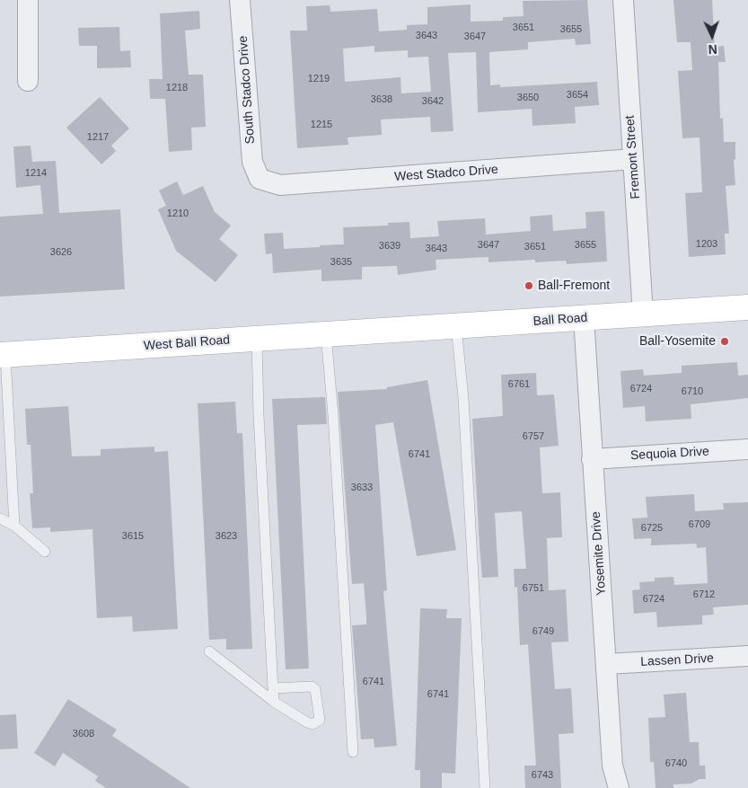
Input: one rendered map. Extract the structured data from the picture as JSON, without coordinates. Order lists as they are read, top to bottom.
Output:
{
  "streets": {
    "main road": ["Ball Road", "West Ball Road"],
    "street": [
      "South Stadco Drive",
      "Fremont Street",
      "West Stadco Drive",
      "Sequoia Drive",
      "Yosemite Drive",
      "Lassen Drive"
    ]
  },
  "crossings": [
    ["South Stadco Drive", "West Stadco Drive"],
    ["Fremont Street", "West Stadco Drive"],
    ["Fremont Street", "Ball Road"],
    ["Ball Road", "West Ball Road"],
    ["Ball Road", "Yosemite Drive"],
    ["Sequoia Drive", "Yosemite Drive"],
    ["Yosemite Drive", "Lassen Drive"]
  ],
  "places": ["Ball-Fremont", "Ball-Yosemite"],
  "house_numbers": [
    "3651",
    "3655",
    "3643",
    "3647",
    "1219",
    "1218",
    "3654",
    "3650",
    "3638",
    "3642",
    "1215",
    "1217",
    "1214",
    "1210",
    "1203",
    "3647",
    "3655",
    "3639",
    "3651",
    "3643",
    "3626",
    "3635",
    "6761",
    "6724",
    "6710",
    "6757",
    "6741",
    "3633",
    "6709",
    "6725",
    "3615",
    "3623",
    "6751",
    "6712",
    "6724",
    "6749",
    "6741",
    "6741",
    "3608",
    "6740",
    "6743"
  ],
  "north": "bottom"
}
